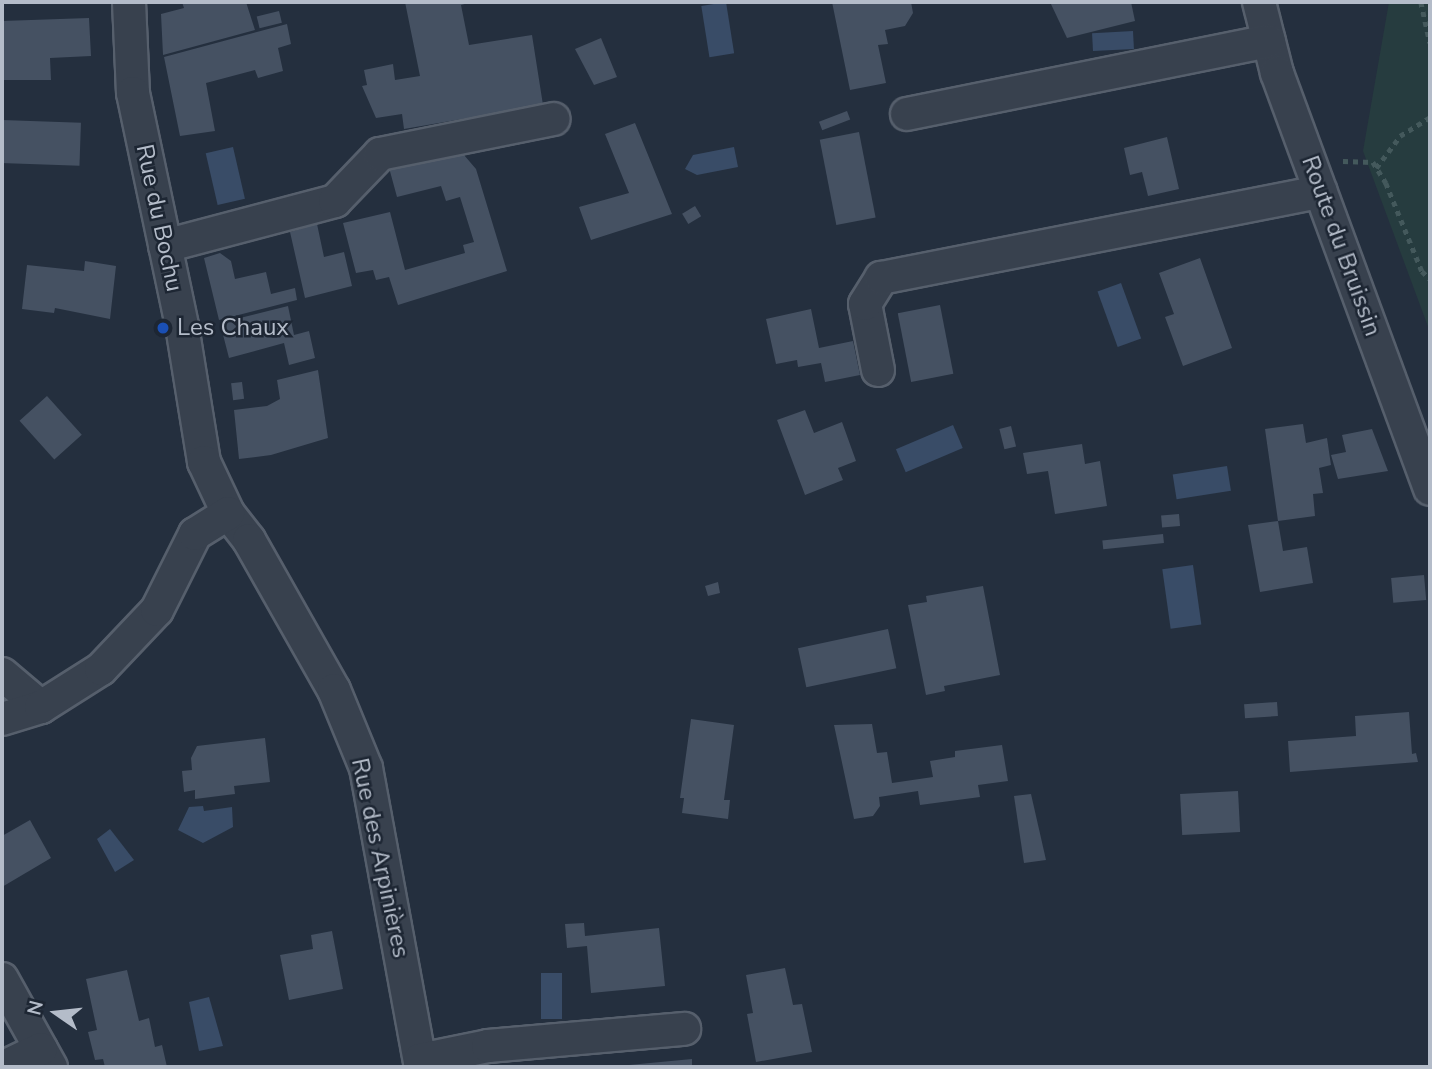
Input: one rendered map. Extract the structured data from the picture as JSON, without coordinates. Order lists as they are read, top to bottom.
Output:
{
  "streets": {
    "street": ["Rue du Bochu", "Route du Bruissin", "Rue des Arpinières"]
  },
  "crossings": [
    ["Rue du Bochu", "Rue des Arpinières"]
  ],
  "places": ["Les Chaux"],
  "north": "left"
}
